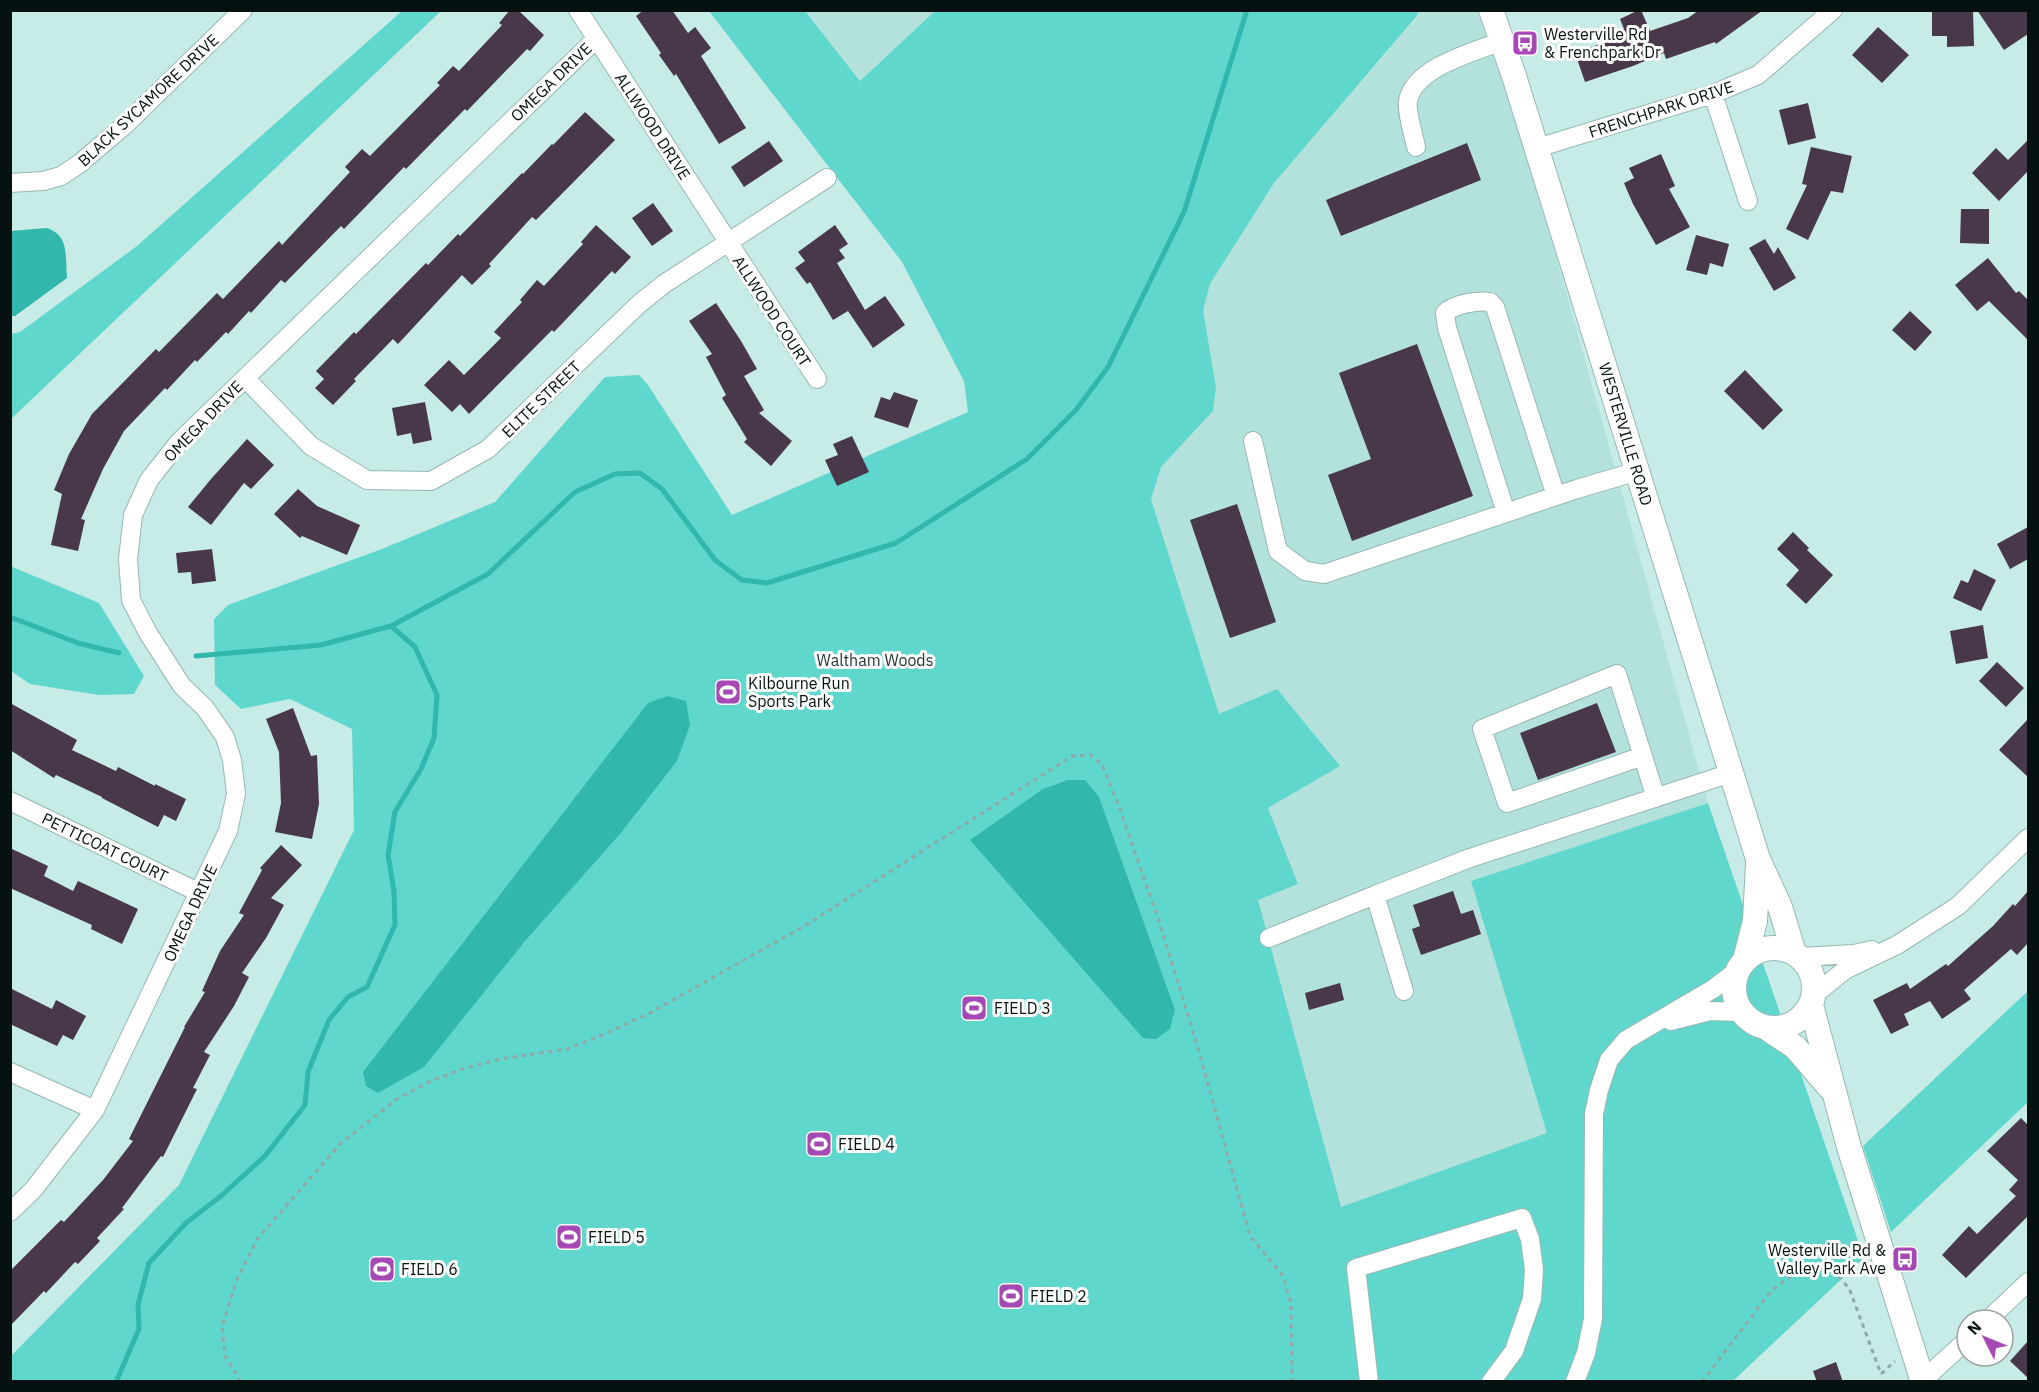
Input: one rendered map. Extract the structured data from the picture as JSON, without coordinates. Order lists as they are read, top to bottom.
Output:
{
  "streets": {
    "main road": ["WESTERVILLE ROAD"],
    "street": [
      "OMEGA DRIVE",
      "BLACK SYCAMORE DRIVE",
      "FRENCHPARK DRIVE",
      "ALLWOOD DRIVE",
      "ALLWOOD COURT",
      "ELITE STREET",
      "PETTICOAT COURT"
    ]
  },
  "crossings": [
    ["OMEGA DRIVE", "ALLWOOD DRIVE"],
    ["OMEGA DRIVE", "ELITE STREET"],
    ["OMEGA DRIVE", "PETTICOAT COURT"],
    ["FRENCHPARK DRIVE", "WESTERVILLE ROAD"],
    ["ALLWOOD DRIVE", "ALLWOOD COURT"],
    ["ALLWOOD DRIVE", "ELITE STREET"],
    ["ALLWOOD COURT", "ELITE STREET"]
  ],
  "parks": ["Waltham Woods"],
  "places": {
    "bus stop": ["Westerville Rd & Frenchpark Dr", "Westerville Rd & Valley Park Ave"],
    "sports": [
      "Kilbourne Run Sports Park",
      "FIELD 3",
      "FIELD 4",
      "FIELD 5",
      "FIELD 6",
      "FIELD 2"
    ]
  },
  "north": "top left"
}
